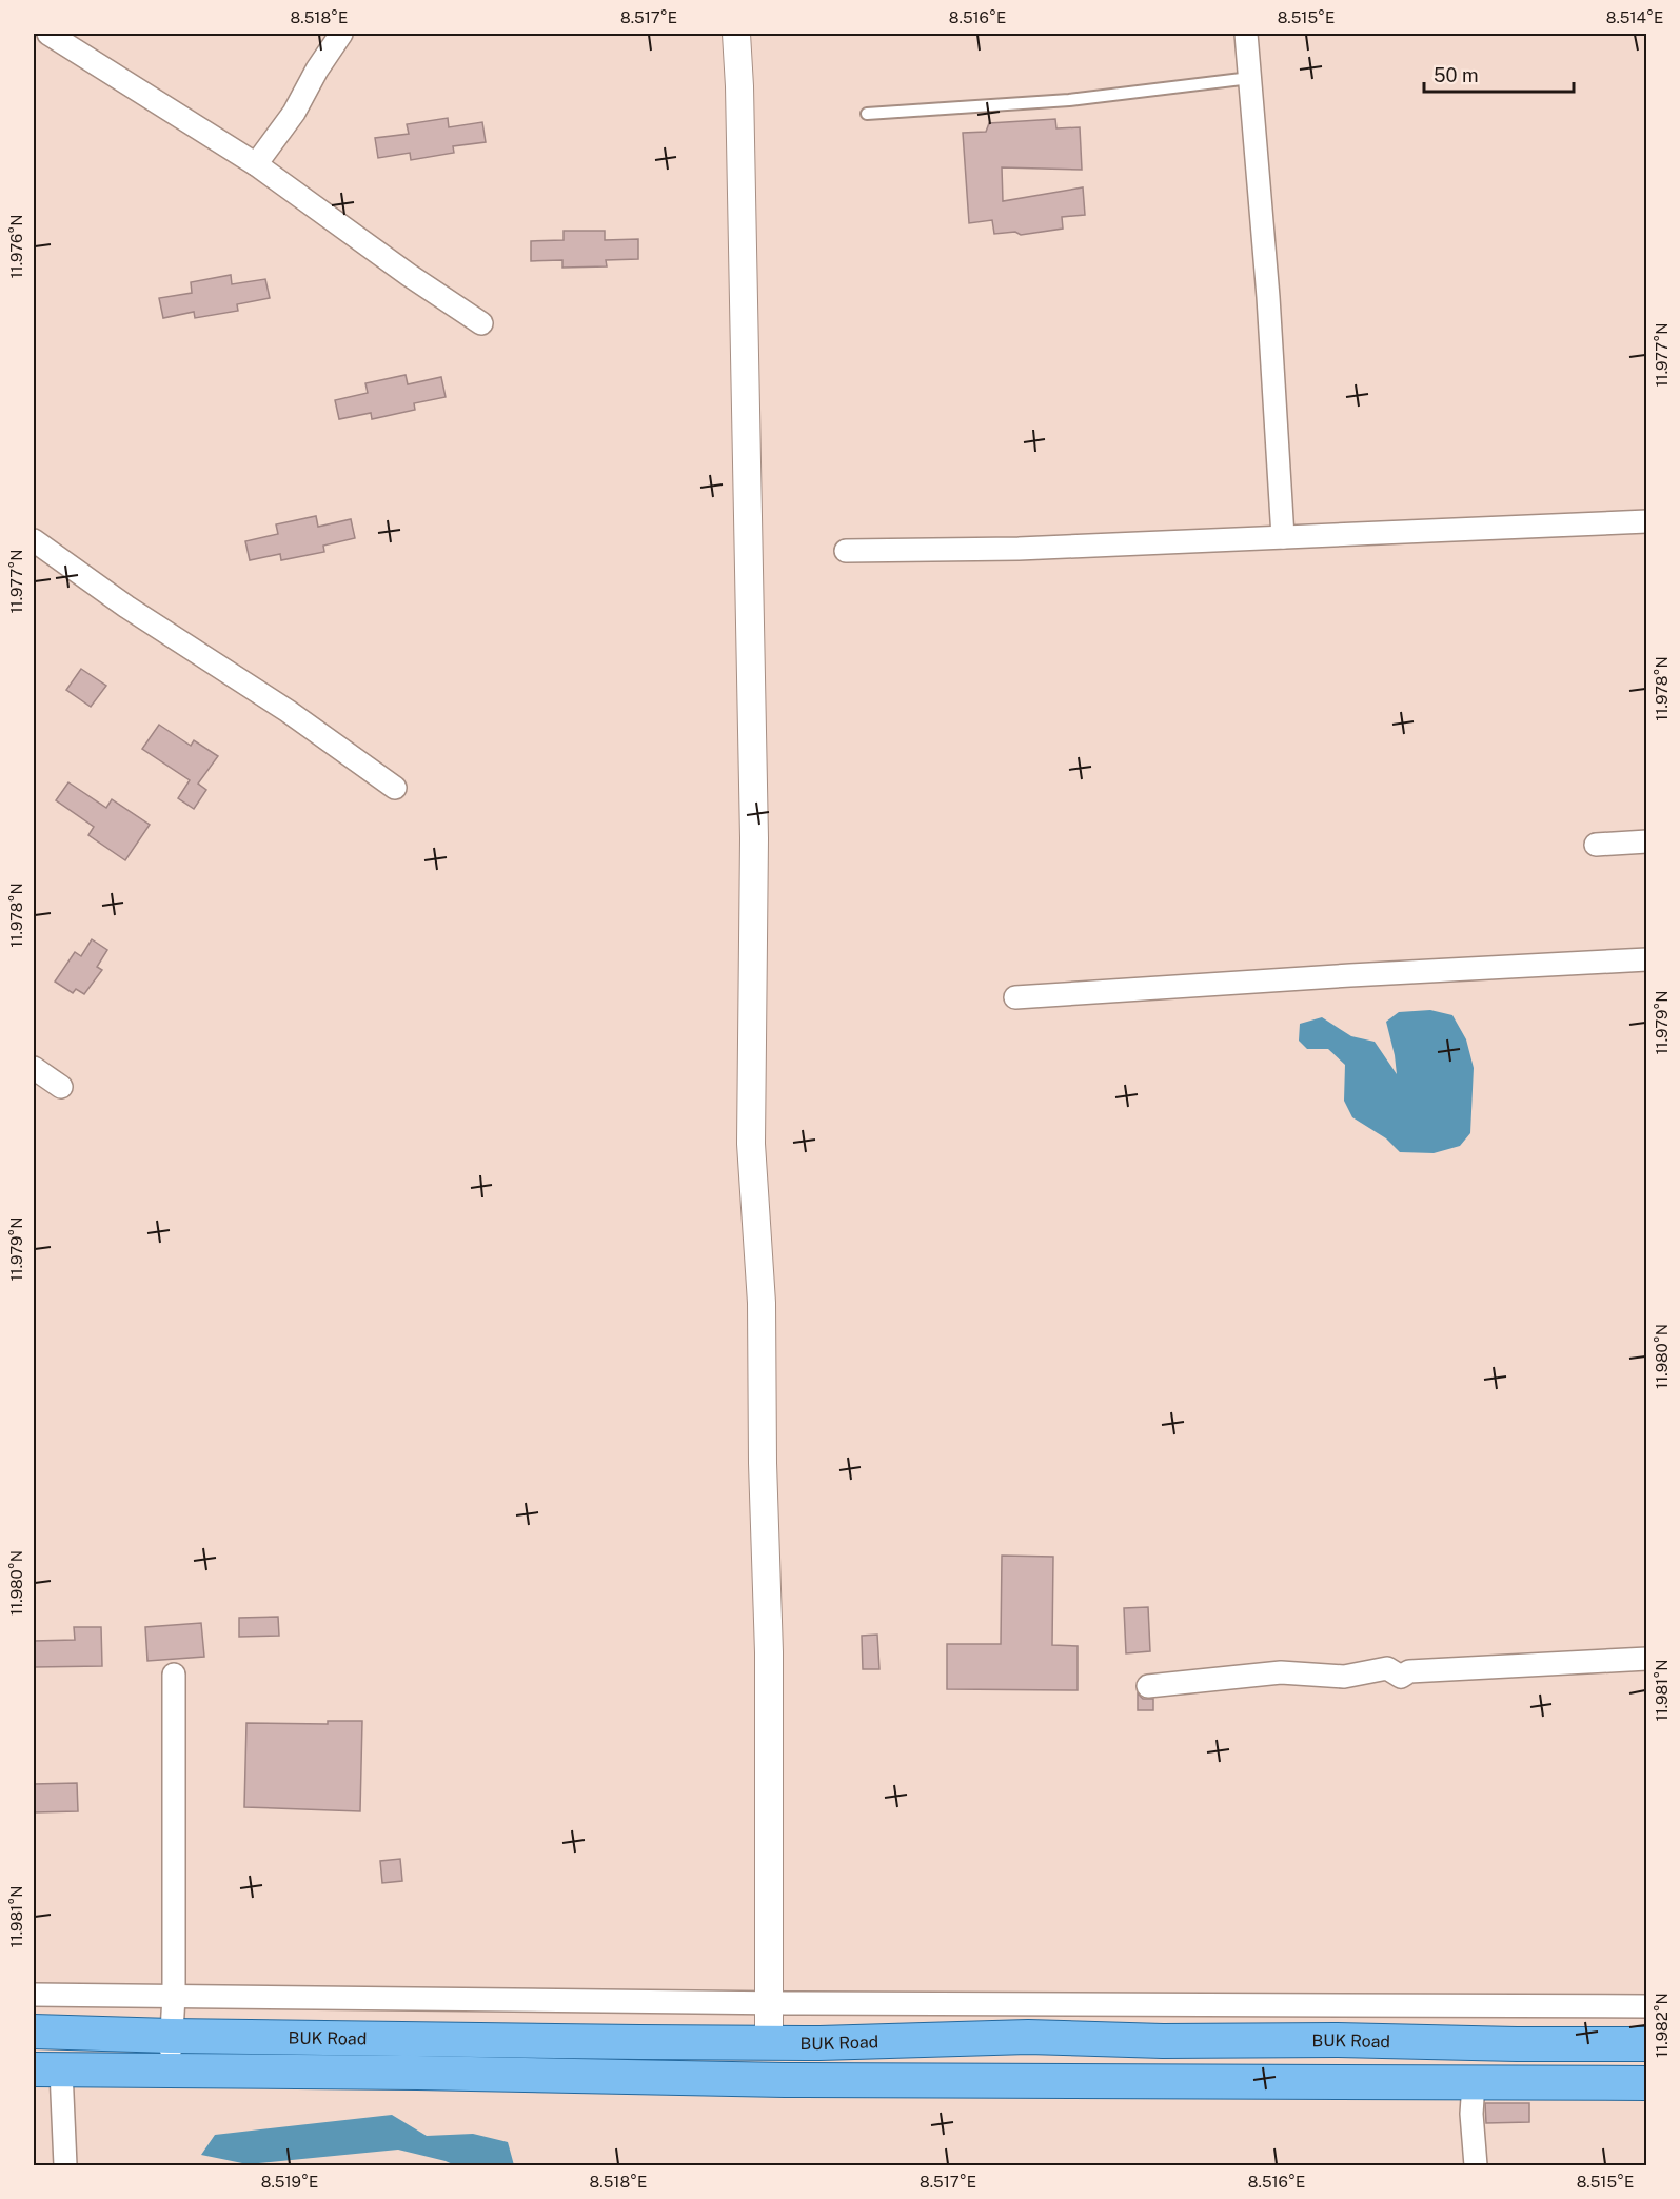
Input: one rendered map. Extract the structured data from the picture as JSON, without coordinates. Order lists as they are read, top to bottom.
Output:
{
  "streets": {
    "main road": ["BUK Road"]
  },
  "scale_bar": "50 m",
  "coordinates": [
    "8.518°E",
    "8.517°E",
    "8.516°E",
    "8.515°E",
    "8.514°E",
    "11.976°N",
    "11.977°N",
    "11.978°N",
    "11.979°N",
    "11.980°N",
    "11.981°N",
    "11.982°N",
    "8.519°E"
  ]
}
